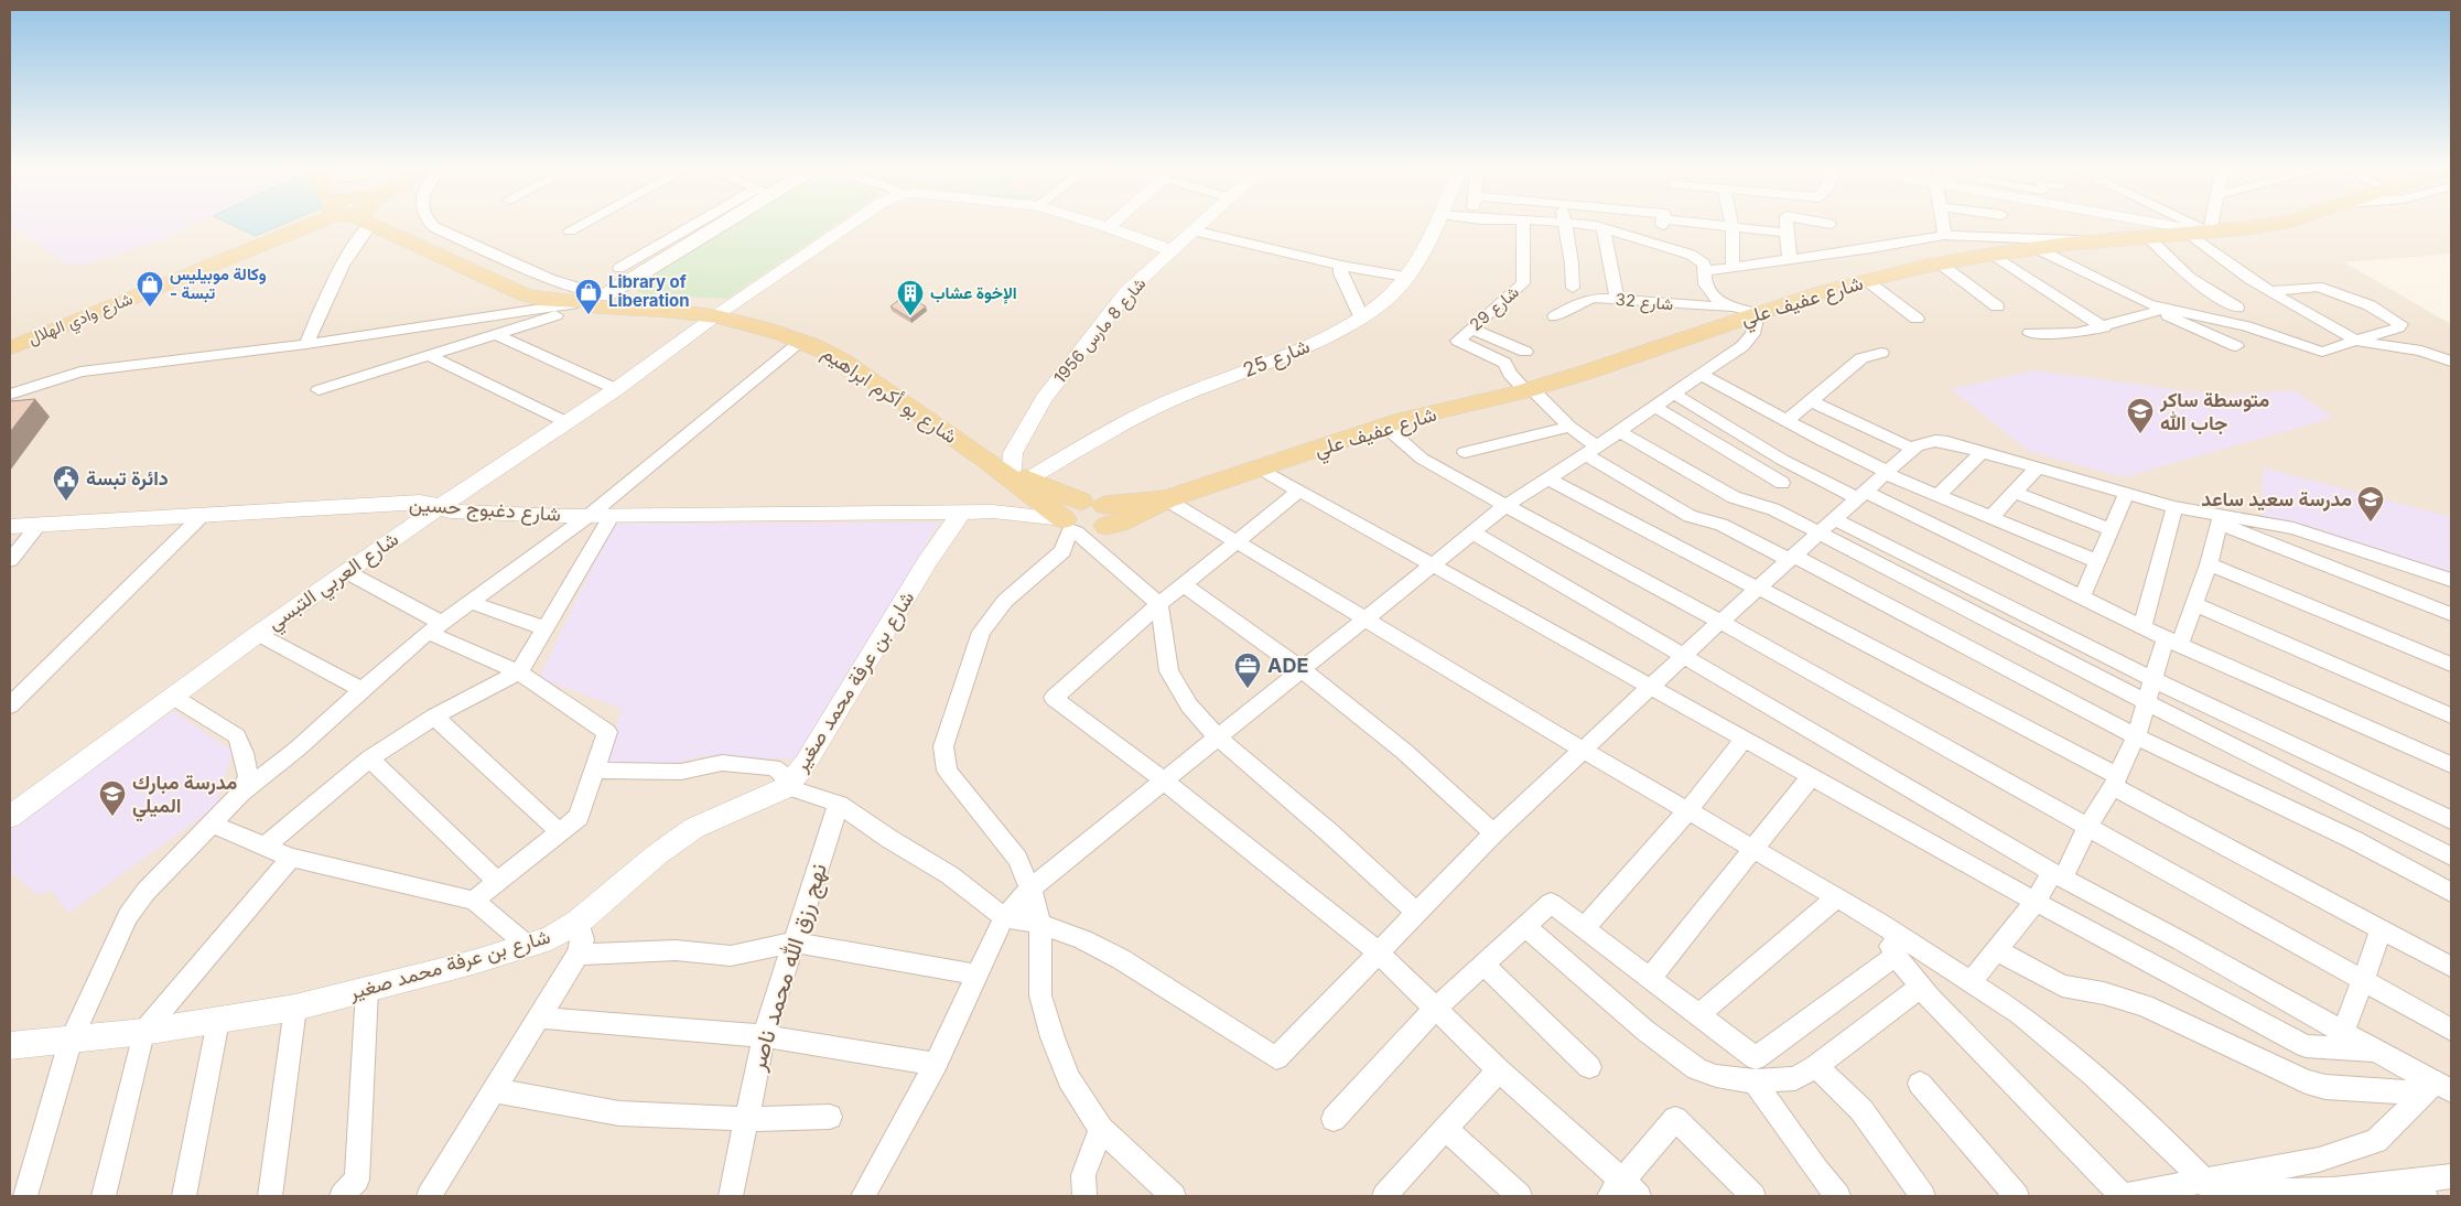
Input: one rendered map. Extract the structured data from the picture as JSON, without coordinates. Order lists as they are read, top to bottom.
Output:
{
  "streets": {
    "main road": ["شارع عفيف علي", "شارع وادي الهلال", "شارع بو أكرم ابراهيم"],
    "street": [
      "شارع 32",
      "شارع 29",
      "شارع 8 مارس 1956",
      "شارع 25",
      "شارع دغبوج حسين",
      "شارع العربي التبسي",
      "شارع بن عرفة محمد صغير",
      "نهج رزق الله محمد ناصر"
    ]
  },
  "crossings": [
    ["شارع عفيف علي", "شارع 32"],
    ["شارع عفيف علي", "شارع 29"],
    ["شارع عفيف علي", "شارع بو أكرم ابراهيم"],
    ["شارع عفيف علي", "شارع دغبوج حسين"],
    ["شارع 8 مارس 1956", "شارع 25"],
    ["شارع 8 مارس 1956", "شارع بو أكرم ابراهيم"],
    ["شارع 8 مارس 1956", "شارع العربي التبسي"],
    ["شارع 25", "شارع بو أكرم ابراهيم"],
    ["شارع بو أكرم ابراهيم", "شارع دغبوج حسين"],
    ["شارع بو أكرم ابراهيم", "شارع العربي التبسي"],
    ["شارع دغبوج حسين", "شارع العربي التبسي"],
    ["شارع دغبوج حسين", "شارع بن عرفة محمد صغير"]
  ],
  "places": {
    "shop": ["وكالة موبيليس - تبسة", "Library of Liberation"],
    "building": ["الإخوة عشاب"],
    "school or university": ["متوسطة ساكر جاب الله", "مدرسة سعيد ساعد", "مدرسة مبارك الميلي"],
    "public building": ["دائرة تبسة"],
    "office": ["ADE"]
  }
}
